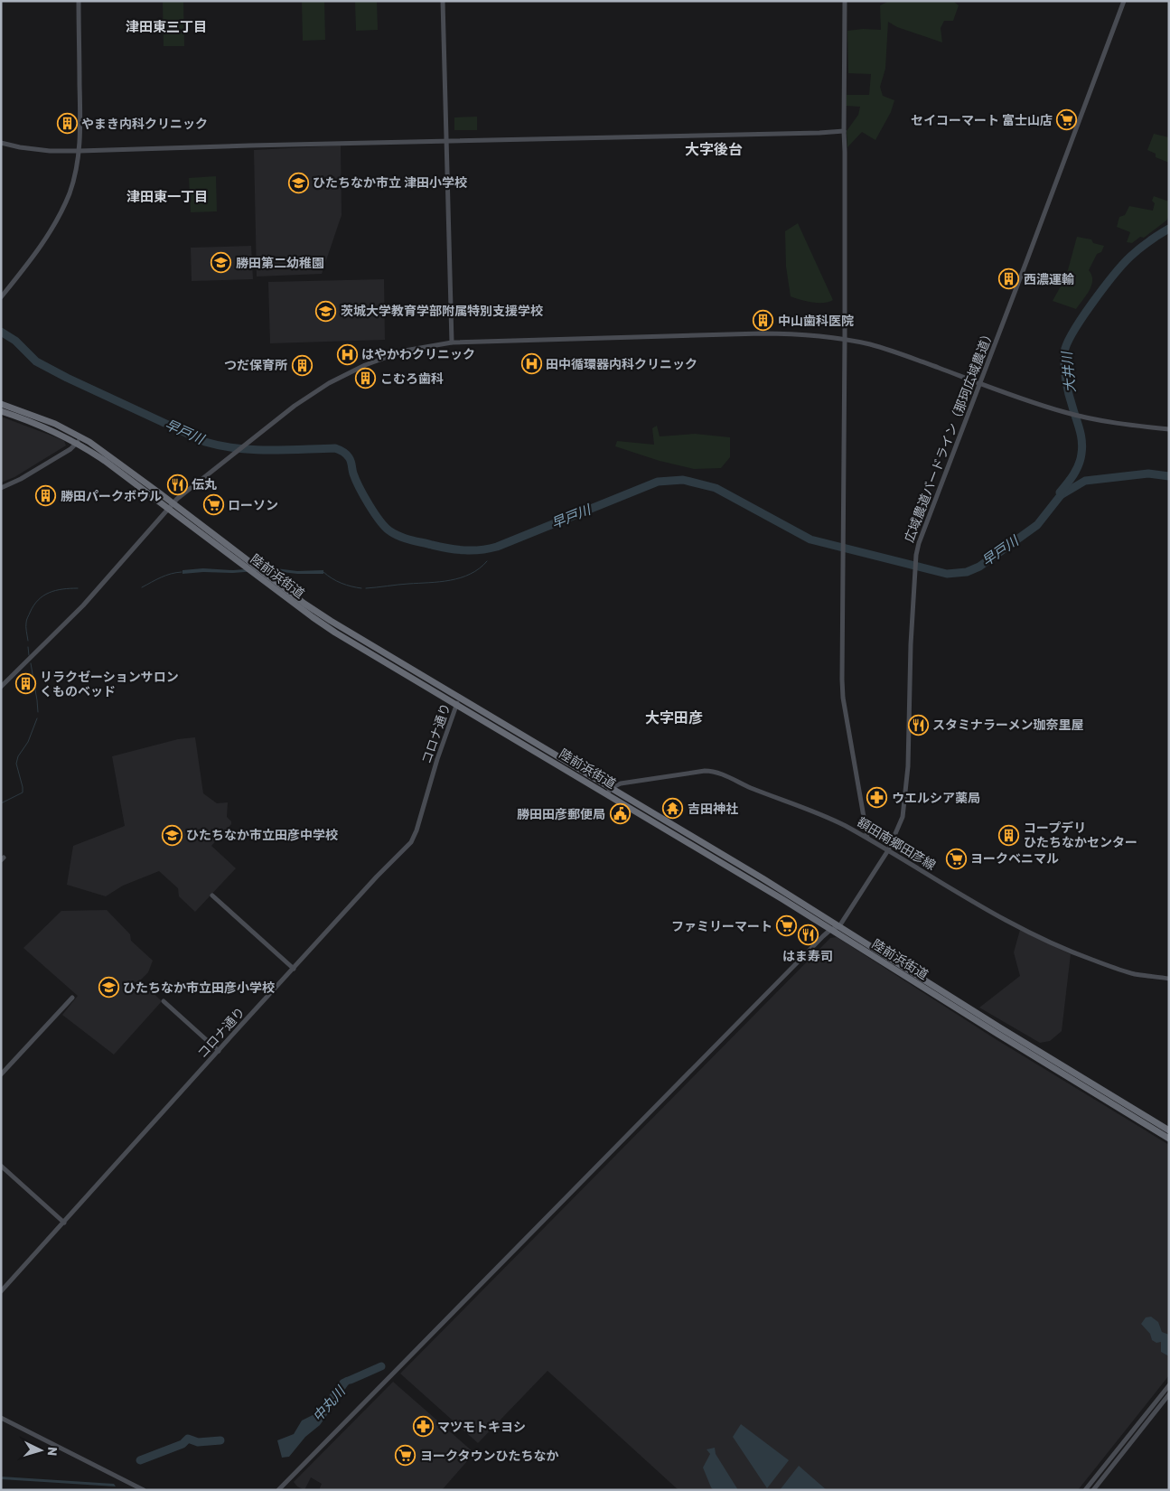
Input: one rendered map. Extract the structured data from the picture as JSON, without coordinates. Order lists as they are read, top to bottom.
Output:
{
  "streets": {
    "highway": ["陸前浜街道"],
    "street": ["広域農道バードライン（那珂広域農道）", "コロナ通り", "額田南郷田彦線"]
  },
  "crossings": [
    ["広域農道バードライン（那珂広域農道）", "陸前浜街道"],
    ["広域農道バードライン（那珂広域農道）", "額田南郷田彦線"],
    ["陸前浜街道", "コロナ通り"],
    ["陸前浜街道", "額田南郷田彦線"]
  ],
  "districts": [
    "津田東三丁目",
    "大字後台",
    "津田東一丁目",
    "大字田彦"
  ],
  "water": ["大井川", "早戸川", "中丸川"],
  "places": {
    "supermarket": [
      "セイコーマート 富士山店",
      "ローソン",
      "ヨークベニマル",
      "ファミリーマート",
      "ヨークタウンひたちなか"
    ],
    "building": [
      "やまき内科クリニック",
      "西濃運輸",
      "中山歯科医院",
      "つだ保育所",
      "こむろ歯科",
      "勝田パークボウル",
      "リラクゼーションサロン くものベッド",
      "コープデリ ひたちなかセンター"
    ],
    "school or university": [
      "ひたちなか市立 津田小学校",
      "勝田第二幼稚園",
      "茨城大学教育学部附属特別支援学校",
      "ひたちなか市立田彦中学校",
      "ひたちなか市立田彦小学校"
    ],
    "hospital": ["はやかわクリニック", "田中循環器内科クリニック"],
    "restaurant": ["伝丸", "スタミナラーメン珈奈里屋", "はま寿司"],
    "pharmacy": ["ウエルシア薬局", "マツモトキヨシ"],
    "temple": ["吉田神社"],
    "public building": ["勝田田彦郵便局"]
  },
  "north": "right"
}
